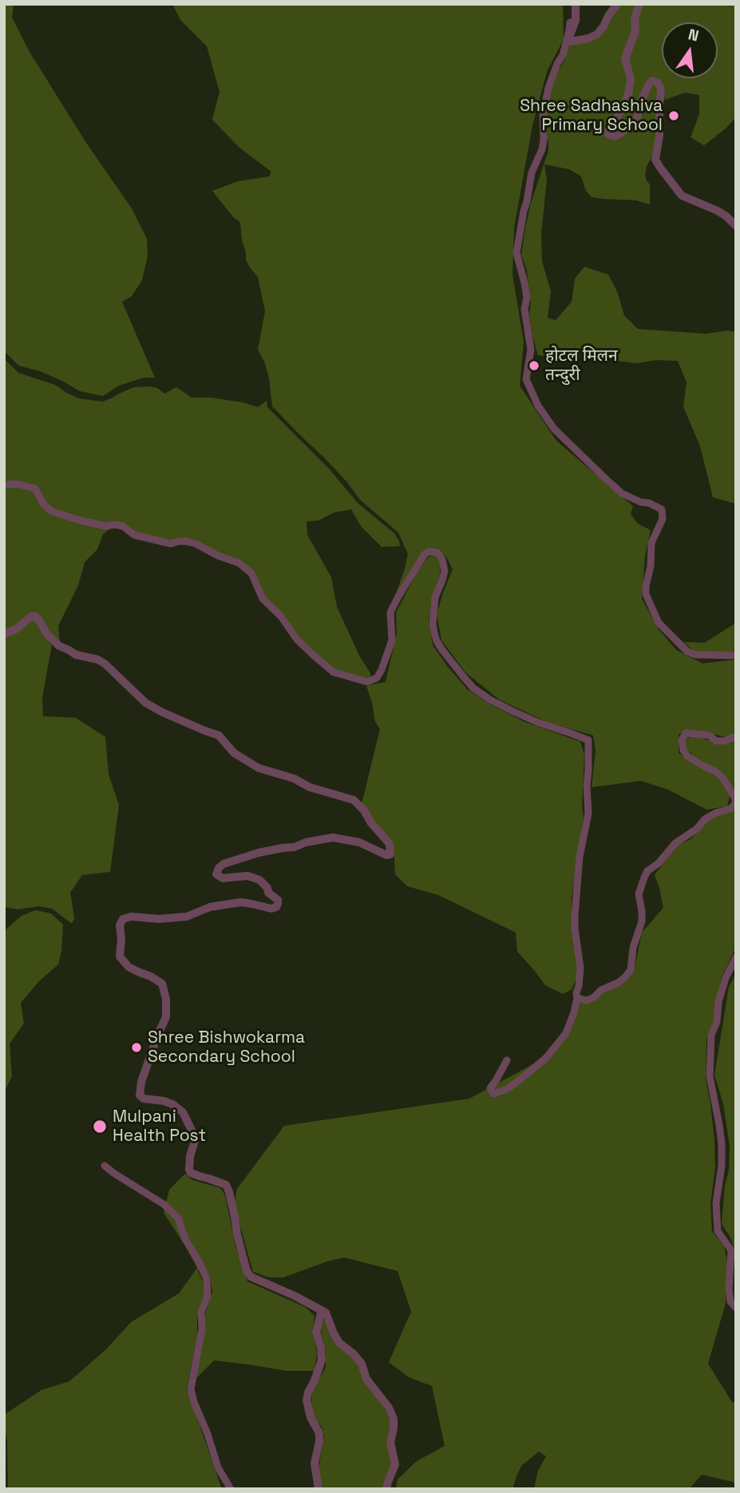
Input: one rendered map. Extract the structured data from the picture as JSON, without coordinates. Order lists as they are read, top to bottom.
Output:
{
  "places": [
    "Shree Sadhashiva Primary School",
    "होटल मिलन तन्दुरी",
    "Shree Bishwokarma Secondary School",
    "Mulpani Health Post"
  ],
  "north": "top"
}
